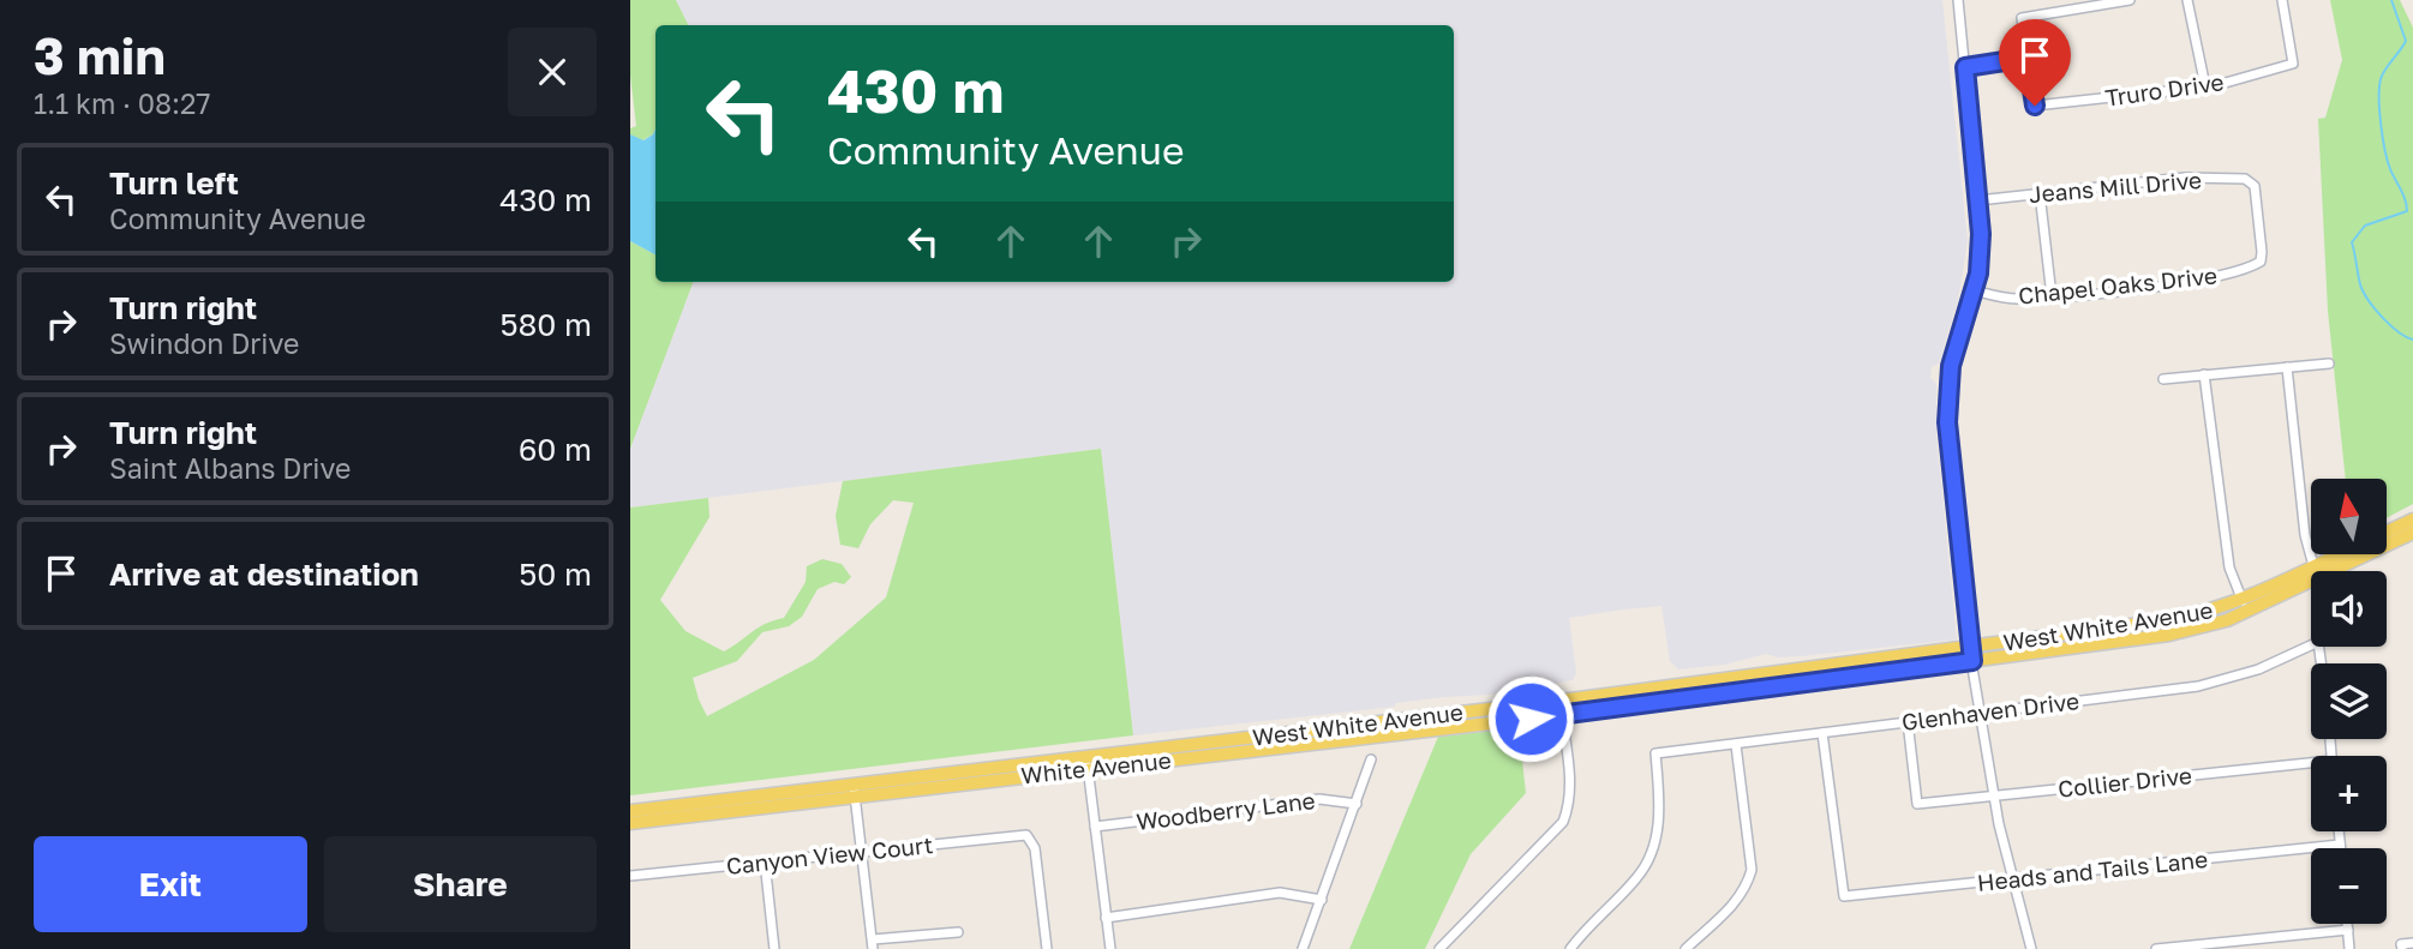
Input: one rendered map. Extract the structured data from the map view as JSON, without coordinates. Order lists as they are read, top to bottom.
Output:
{
  "streets": {
    "main road": ["West White Avenue", "White Avenue"],
    "street": [
      "Truro Drive",
      "Jeans Mill Drive",
      "Chapel Oaks Drive",
      "Glenhaven Drive",
      "Collier Drive",
      "Woodberry Lane",
      "Canyon View Court",
      "Heads and Tails Lane"
    ]
  },
  "crossings": [
    ["Jeans Mill Drive", "Chapel Oaks Drive"],
    ["West White Avenue", "White Avenue"],
    ["Glenhaven Drive", "Collier Drive"],
    ["Glenhaven Drive", "Heads and Tails Lane"]
  ],
  "north": "top",
  "page": {
    "heading": ["3 min", "1.1 km · 08:27"],
    "turn": ["430 m", "Community Avenue"],
    "list": [
      {
        "name": "Turn left",
        "note": "Community Avenue",
        "value": "430 m"
      },
      {
        "name": "Turn right",
        "note": "Swindon Drive",
        "value": "580 m"
      },
      {
        "name": "Turn right",
        "note": "Saint Albans Drive",
        "value": "60 m"
      },
      {
        "name": "Arrive at destination",
        "value": "50 m"
      }
    ],
    "map_buttons": ["+", "−"],
    "buttons": ["Exit", "Share"]
  }
}
